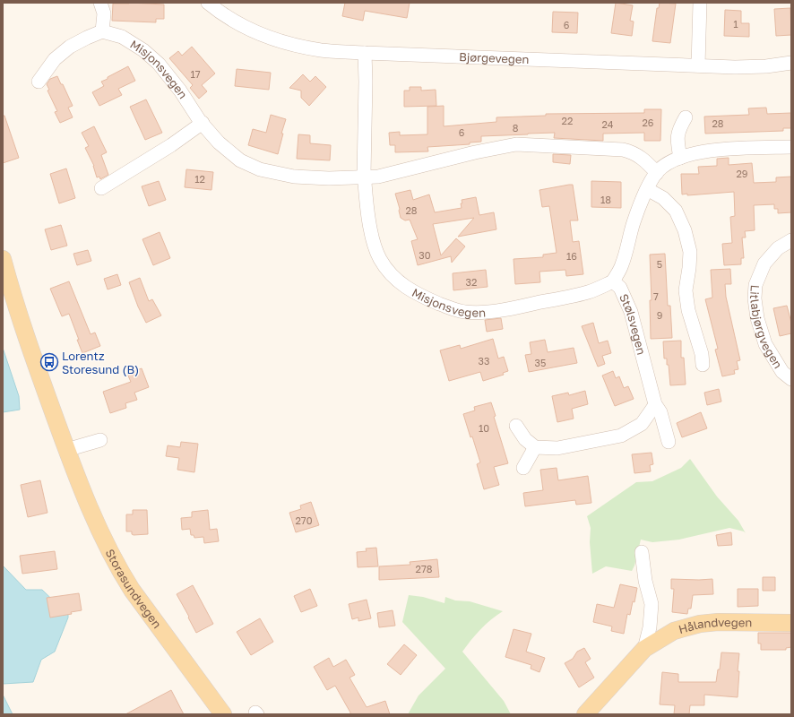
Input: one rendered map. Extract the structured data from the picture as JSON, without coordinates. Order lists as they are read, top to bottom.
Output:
{
  "streets": {
    "main road": ["Storasundvegen", "Hålandvegen"],
    "street": [
      "Bjørgevegen",
      "Misjonsvegen",
      "Stølsvegen",
      "Litlabjørgvegen"
    ]
  },
  "crossings": [
    ["Bjørgevegen", "Misjonsvegen"],
    ["Misjonsvegen", "Stølsvegen"]
  ],
  "places": {
    "bus stop": ["Lorentz Storesund (B)"]
  },
  "house_numbers": [
    "1",
    "6",
    "17",
    "22",
    "26",
    "28",
    "24",
    "8",
    "6",
    "29",
    "12",
    "18",
    "28",
    "30",
    "16",
    "5",
    "32",
    "7",
    "9",
    "33",
    "35",
    "10",
    "270",
    "278"
  ]
}
